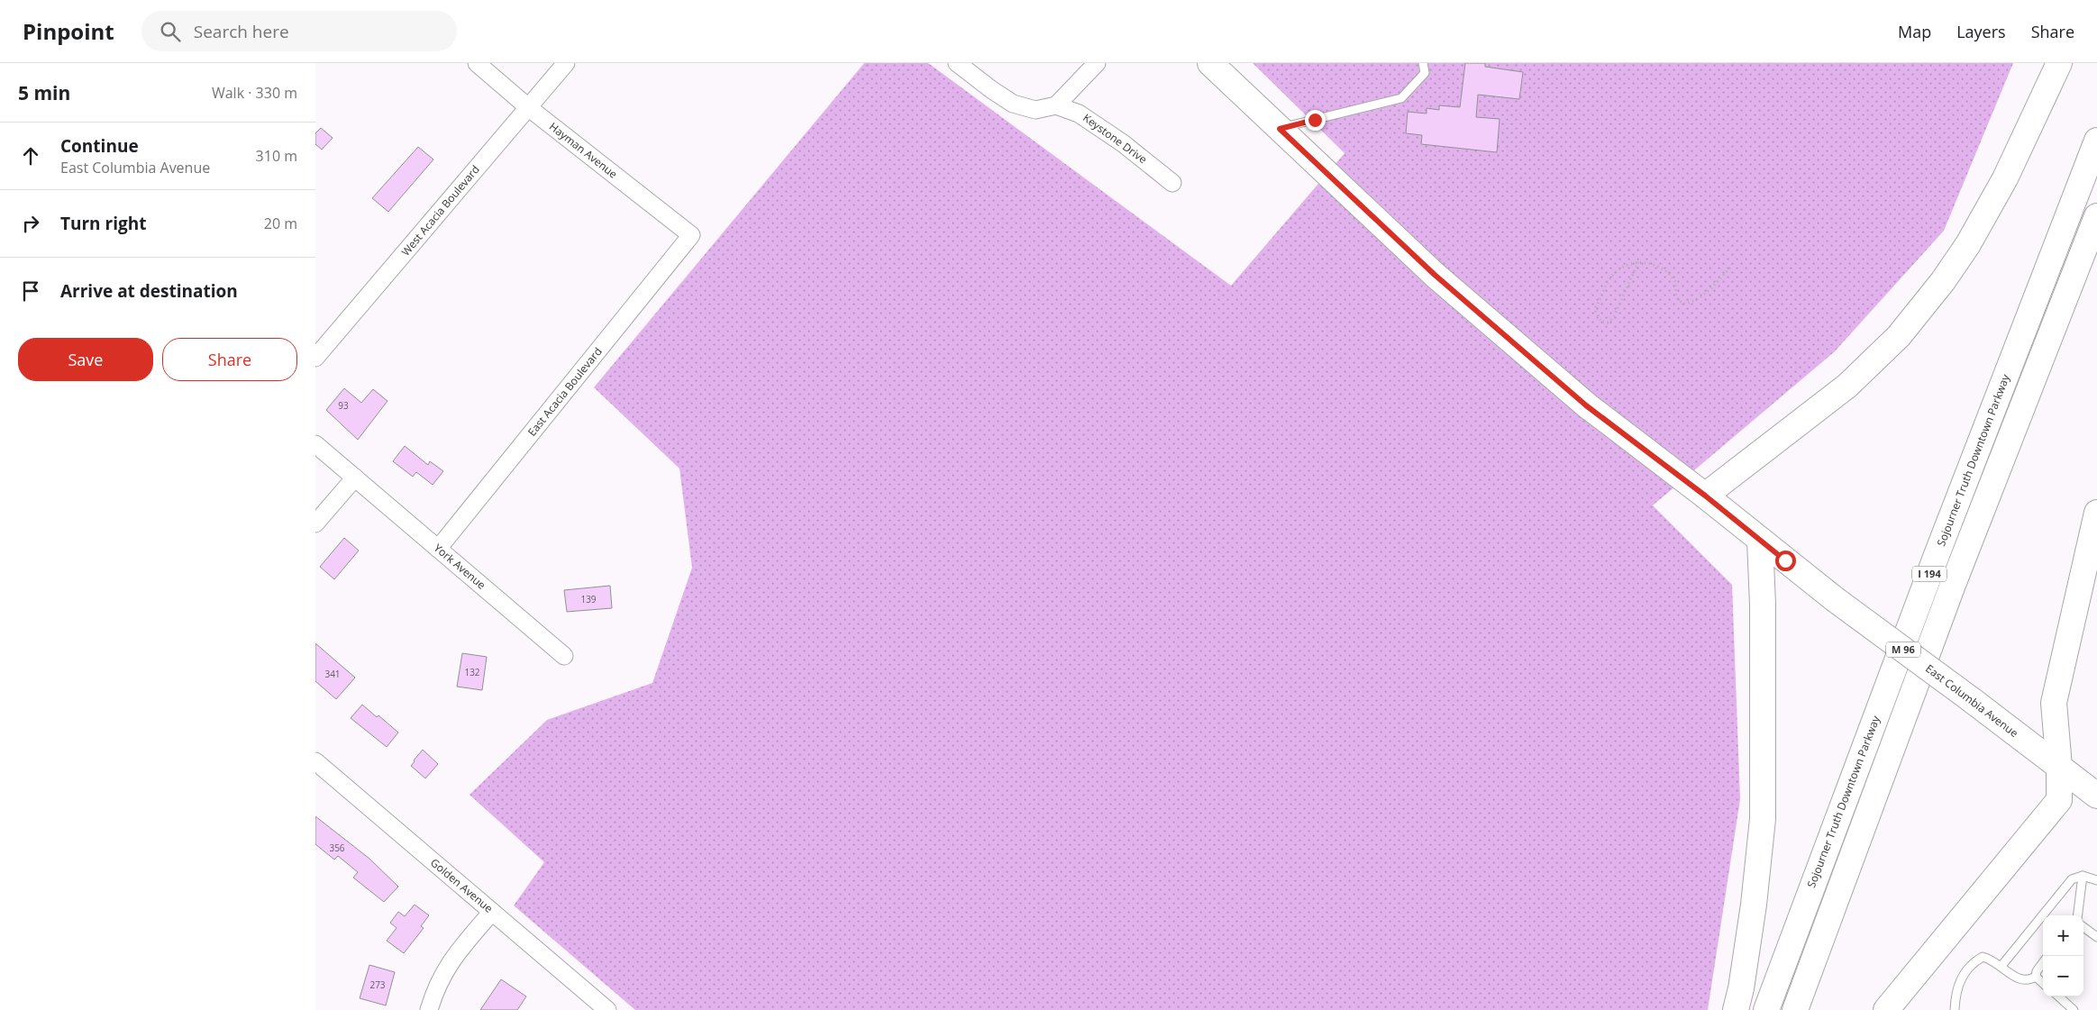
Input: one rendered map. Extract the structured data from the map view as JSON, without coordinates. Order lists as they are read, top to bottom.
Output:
{
  "streets": {
    "main road": [
      "Sojourner Truth Downtown Parkway",
      "I 194",
      "M 96",
      "East Columbia Avenue"
    ],
    "street": [
      "Keystone Drive",
      "Hayman Avenue",
      "West Acacia Boulevard",
      "East Acacia Boulevard",
      "York Avenue",
      "Golden Avenue"
    ]
  },
  "crossings": [
    ["Hayman Avenue", "West Acacia Boulevard"],
    ["Hayman Avenue", "East Acacia Boulevard"],
    ["East Acacia Boulevard", "York Avenue"]
  ],
  "house_numbers": [
    "93",
    "139",
    "132",
    "341",
    "356",
    "273"
  ],
  "page": {
    "header": "Pinpoint",
    "search": "Search here",
    "nav": ["Map", "Layers", "Share"],
    "heading": ["5 min", "Walk · 330 m"],
    "list": [
      ["Continue", "East Columbia Avenue", "310 m"],
      ["Turn right", "20 m"],
      "Arrive at destination"
    ],
    "buttons": ["Save", "Share"],
    "map_buttons": ["+", "−"]
  }
}
